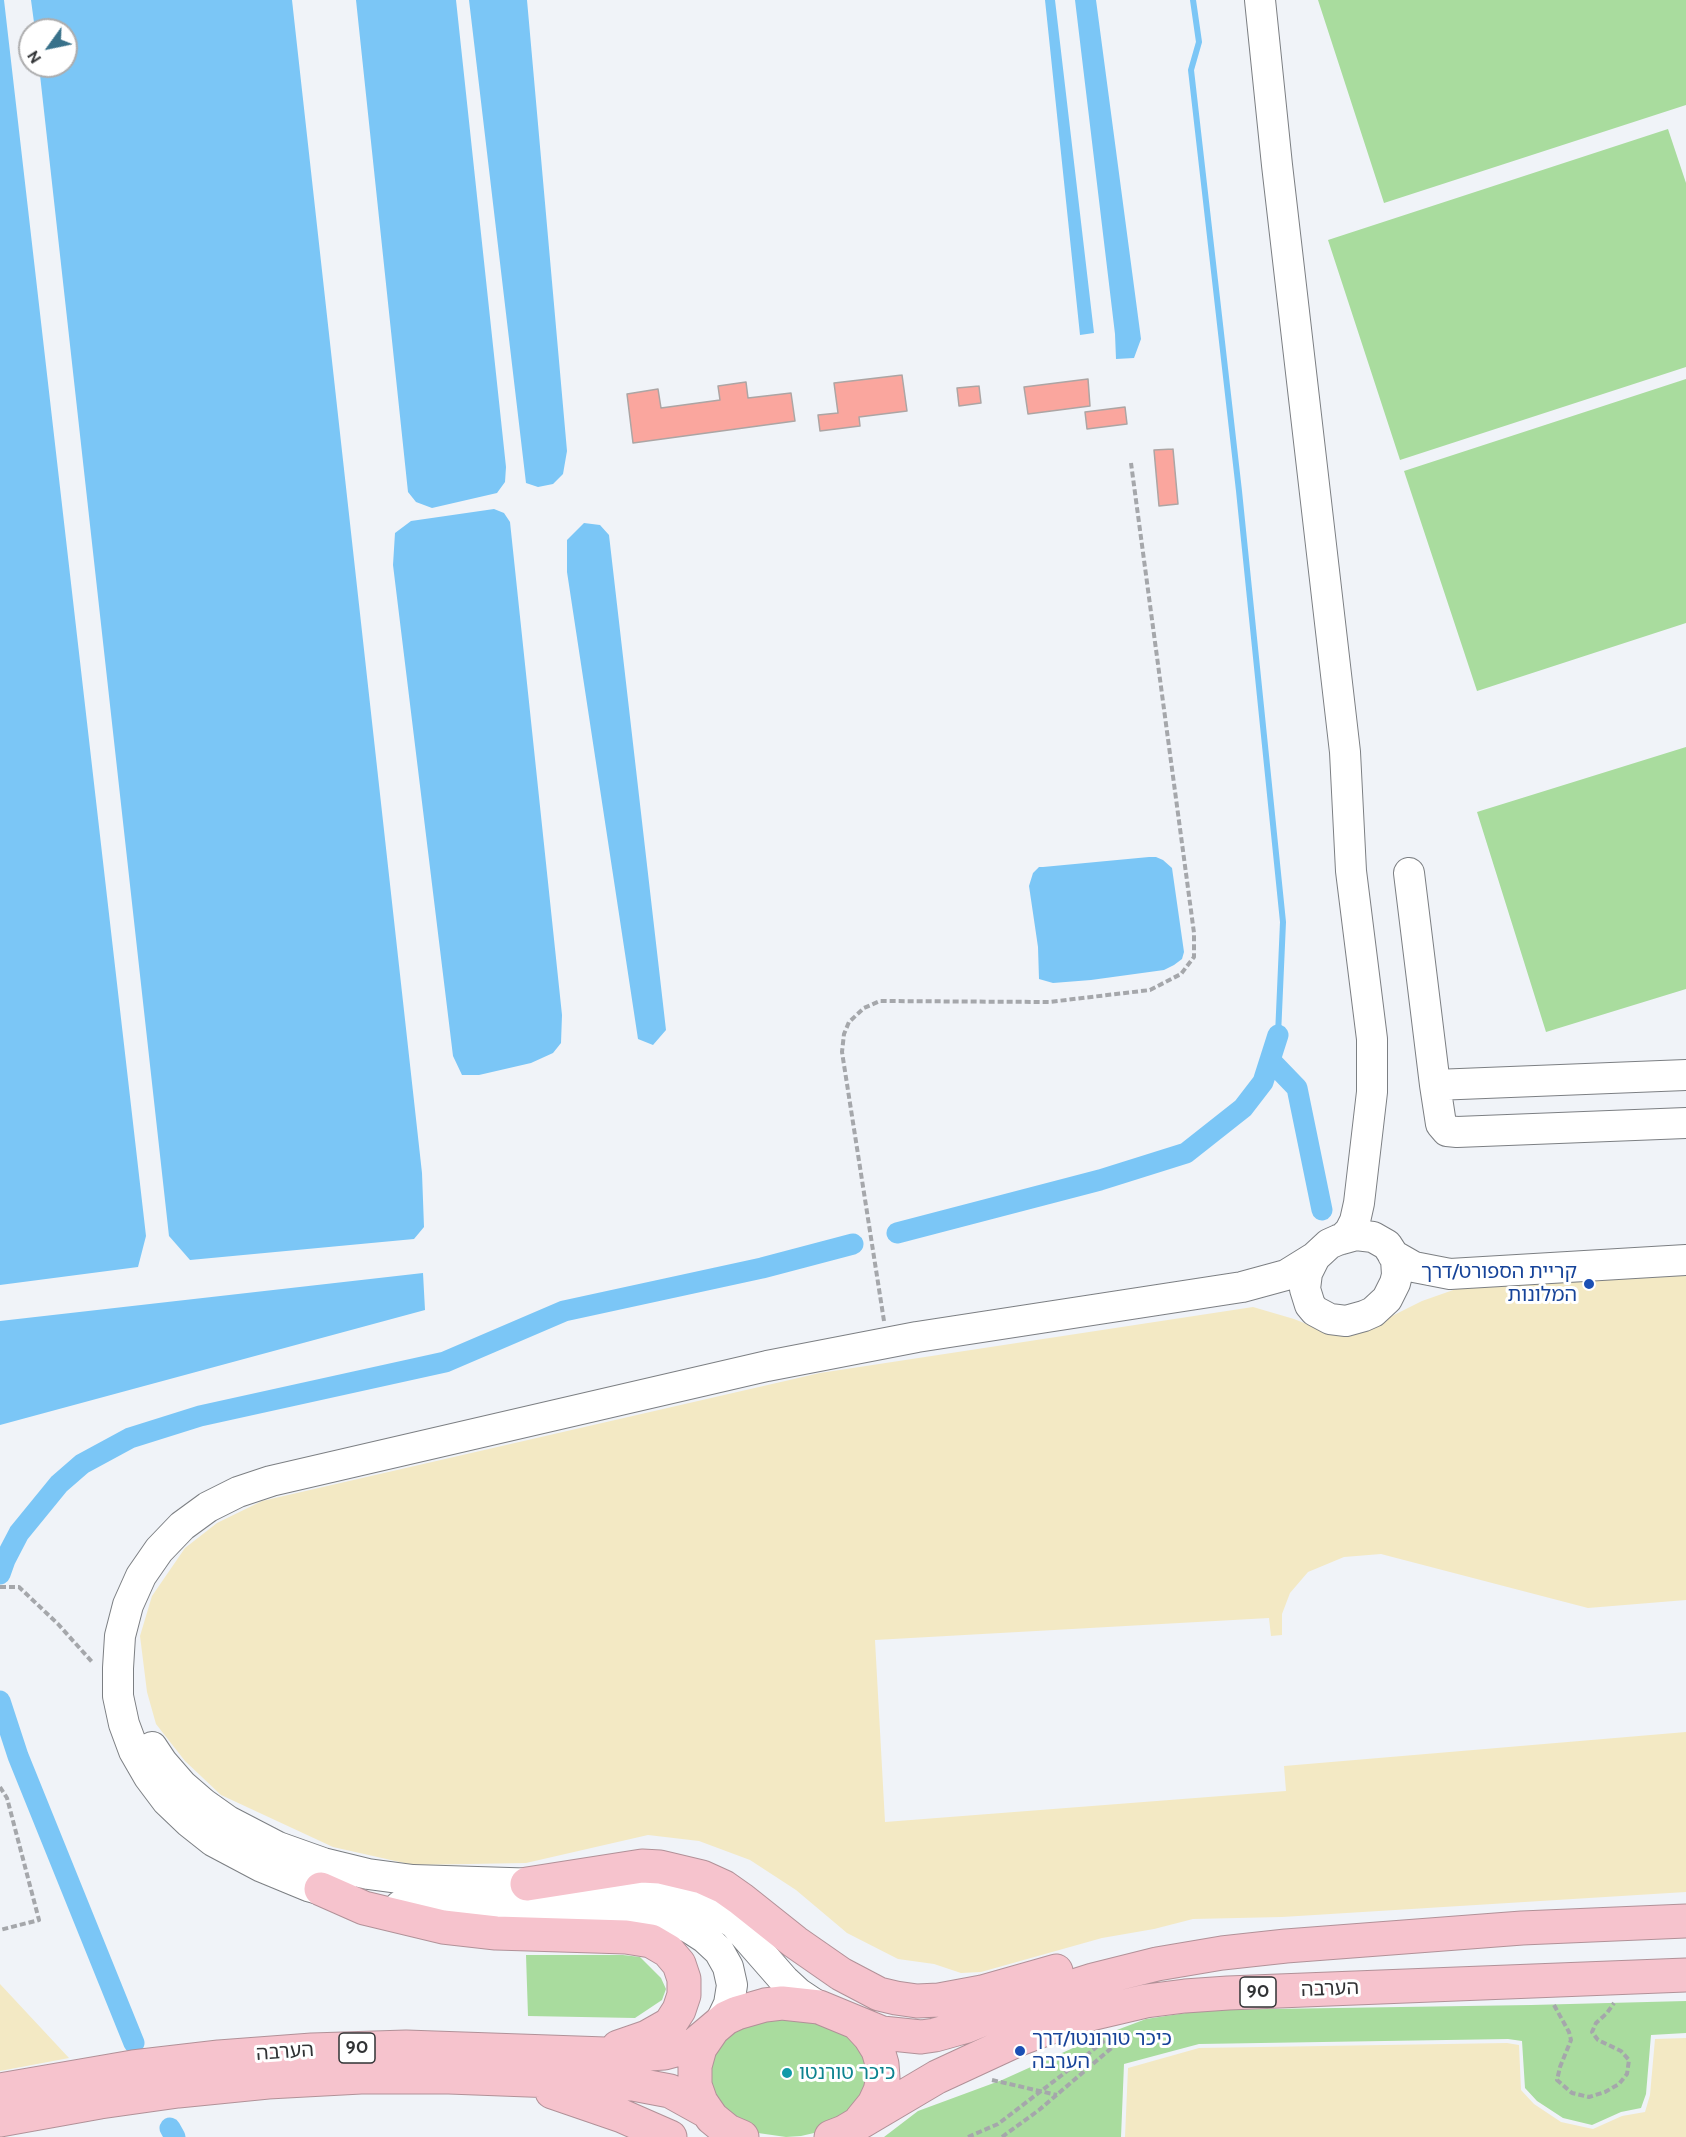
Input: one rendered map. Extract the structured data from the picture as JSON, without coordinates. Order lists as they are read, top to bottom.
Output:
{
  "streets": {
    "highway": ["הערבה", "90"]
  },
  "places": ["קריית הספורט/דרך המלונות", "כיכר טורונטו/דרך הערבה", "כיכר טורנטו"],
  "north": "bottom left"
}
